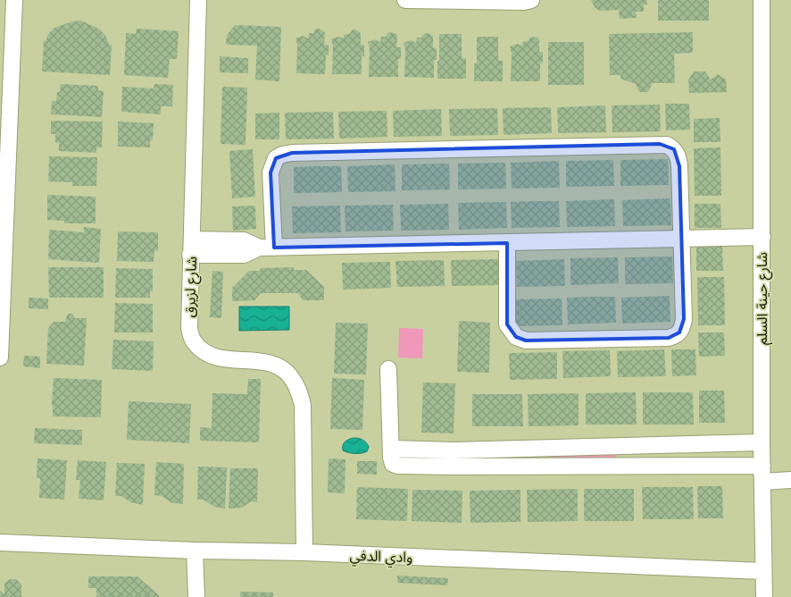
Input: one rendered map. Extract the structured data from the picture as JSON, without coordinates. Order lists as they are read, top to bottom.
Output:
{
  "streets": {
    "street": ["شارع لزيرق", "شارع حينة السلم", "وادي الدفي"]
  },
  "crossings": [
    ["شارع لزيرق", "وادي الدفي"],
    ["شارع حينة السلم", "وادي الدفي"]
  ]
}
